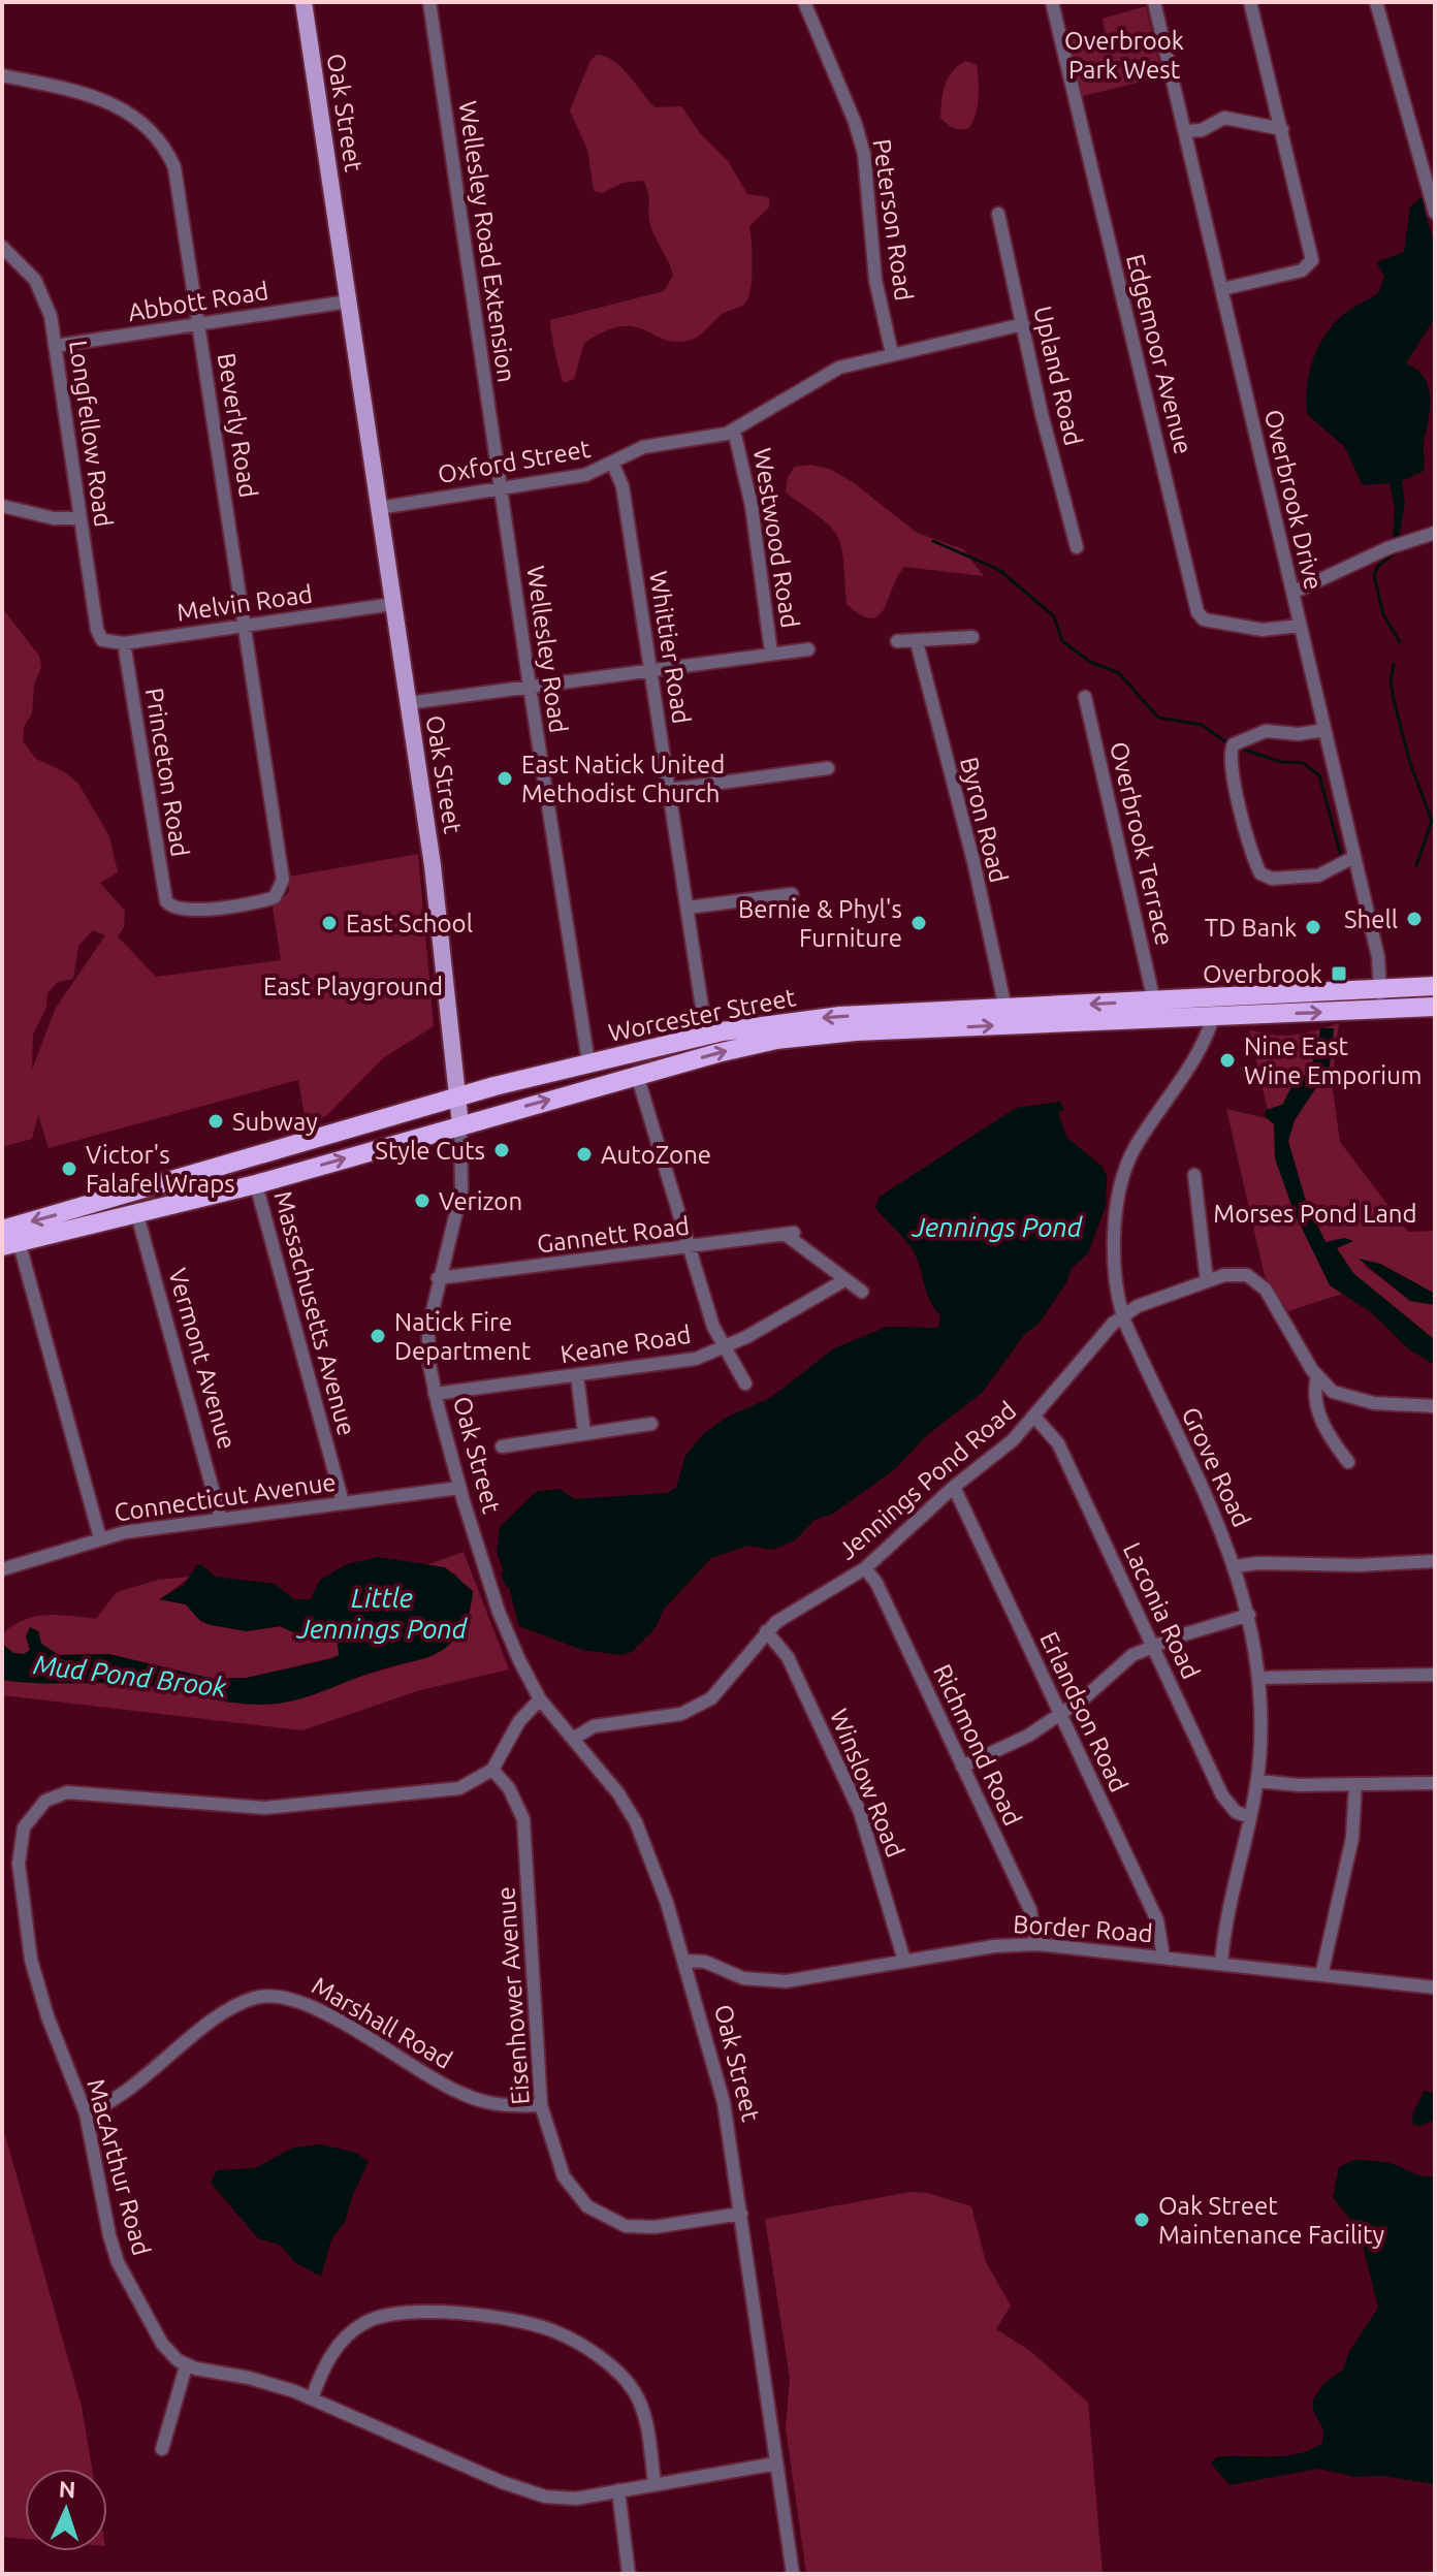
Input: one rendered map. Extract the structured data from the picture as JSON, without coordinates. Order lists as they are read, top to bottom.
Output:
{
  "streets": {
    "highway": ["Worcester Street"],
    "main road": ["Oak Street"],
    "street": [
      "Peterson Road",
      "Wellesley Road Extension",
      "Abbott Road",
      "Edgemoor Avenue",
      "Upland Road",
      "Beverly Road",
      "Longfellow Road",
      "Oxford Street",
      "Overbrook Drive",
      "Westwood Road",
      "Melvin Road",
      "Whittier Road",
      "Wellesley Road",
      "Princeton Road",
      "Byron Road",
      "Overbrook Terrace",
      "Gannett Road",
      "Massachusetts Avenue",
      "Keane Road",
      "Vermont Avenue",
      "Grove Road",
      "Jennings Pond Road",
      "Connecticut Avenue",
      "Laconia Road",
      "Erlandson Road",
      "Richmond Road",
      "Winslow Road",
      "Border Road",
      "Eisenhower Avenue",
      "Marshall Road",
      "MacArthur Road"
    ]
  },
  "crossings": [
    ["Oak Street", "Abbott Road"],
    ["Oak Street", "Oxford Street"],
    ["Oak Street", "Melvin Road"],
    ["Oak Street", "Worcester Street"],
    ["Oak Street", "Gannett Road"],
    ["Oak Street", "Keane Road"],
    ["Oak Street", "Jennings Pond Road"],
    ["Oak Street", "Connecticut Avenue"],
    ["Oak Street", "Border Road"],
    ["Oak Street", "Eisenhower Avenue"],
    ["Peterson Road", "Oxford Street"],
    ["Wellesley Road Extension", "Oxford Street"],
    ["Wellesley Road Extension", "Wellesley Road"],
    ["Abbott Road", "Beverly Road"],
    ["Abbott Road", "Longfellow Road"],
    ["Edgemoor Avenue", "Overbrook Drive"],
    ["Upland Road", "Oxford Street"],
    ["Beverly Road", "Melvin Road"],
    ["Beverly Road", "Princeton Road"],
    ["Longfellow Road", "Melvin Road"],
    ["Oxford Street", "Westwood Road"],
    ["Oxford Street", "Whittier Road"],
    ["Oxford Street", "Wellesley Road"],
    ["Overbrook Drive", "Worcester Street"],
    ["Melvin Road", "Princeton Road"],
    ["Whittier Road", "Worcester Street"],
    ["Wellesley Road", "Worcester Street"],
    ["Byron Road", "Worcester Street"],
    ["Overbrook Terrace", "Worcester Street"],
    ["Worcester Street", "Massachusetts Avenue"],
    ["Worcester Street", "Vermont Avenue"],
    ["Worcester Street", "Grove Road"],
    ["Gannett Road", "Keane Road"],
    ["Massachusetts Avenue", "Connecticut Avenue"],
    ["Vermont Avenue", "Connecticut Avenue"],
    ["Grove Road", "Jennings Pond Road"],
    ["Grove Road", "Laconia Road"],
    ["Grove Road", "Border Road"],
    ["Jennings Pond Road", "Laconia Road"],
    ["Jennings Pond Road", "Erlandson Road"],
    ["Jennings Pond Road", "Richmond Road"],
    ["Jennings Pond Road", "Winslow Road"],
    ["Erlandson Road", "Border Road"],
    ["Richmond Road", "Border Road"],
    ["Winslow Road", "Border Road"],
    ["Eisenhower Avenue", "Marshall Road"],
    ["Eisenhower Avenue", "MacArthur Road"],
    ["Marshall Road", "MacArthur Road"]
  ],
  "water": ["Jennings Pond", "Little Jennings Pond", "Mud Pond Brook"],
  "parks": ["Overbrook Park West", "East Playground", "Morses Pond Land"],
  "places": {
    "other": [
      "East Natick United Methodist Church",
      "Shell",
      "East School",
      "Bernie & Phyl's Furniture",
      "TD Bank",
      "Nine East Wine Emporium",
      "Subway",
      "Style Cuts",
      "AutoZone",
      "Victor's Falafel Wraps",
      "Verizon",
      "Natick Fire Department",
      "Oak Street Maintenance Facility"
    ],
    "transit": ["Overbrook"]
  },
  "north": "top"
}
